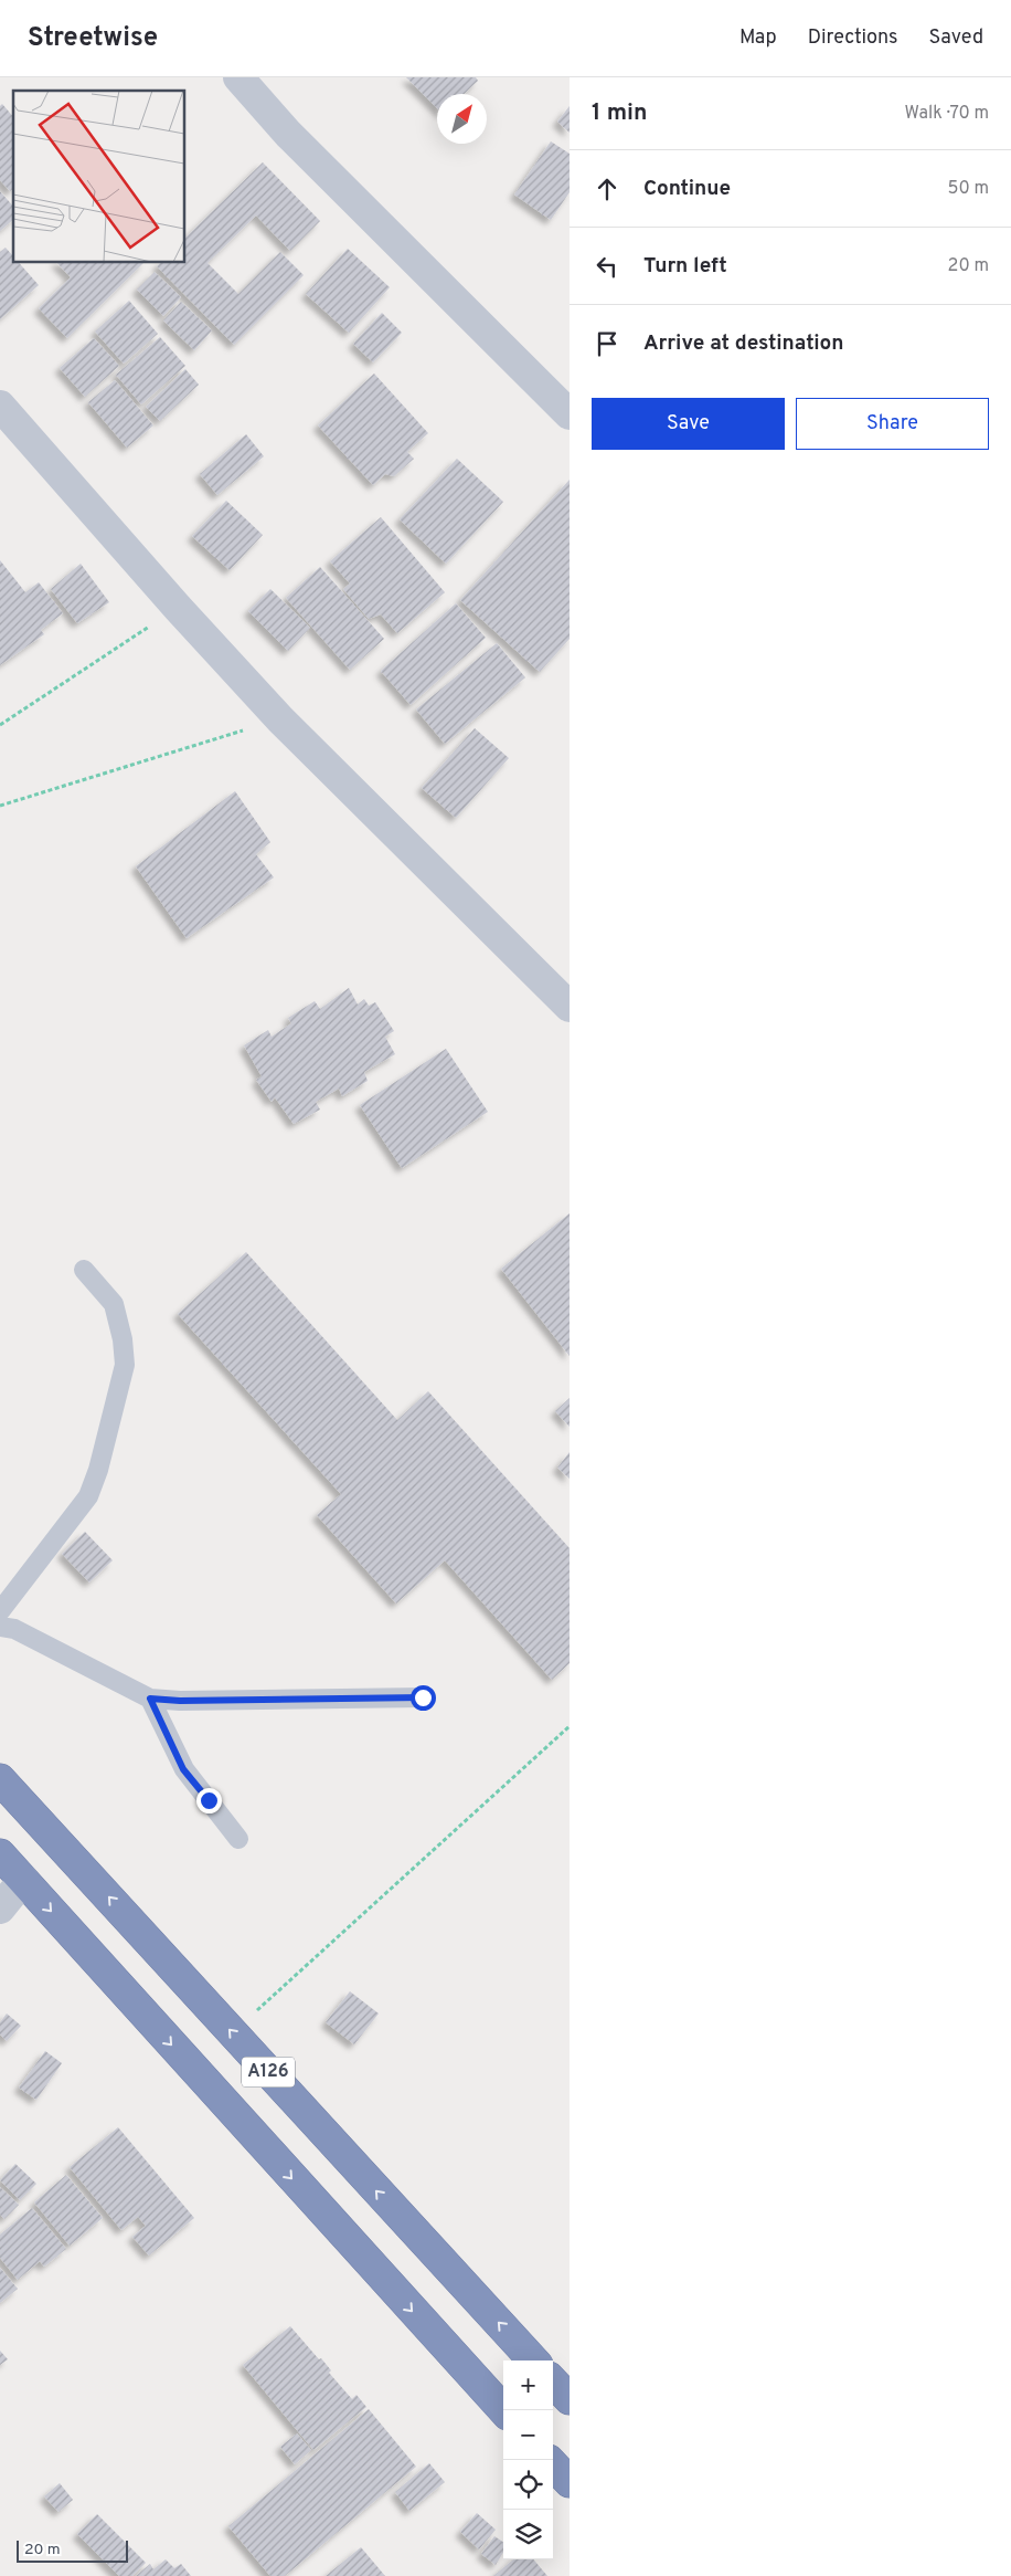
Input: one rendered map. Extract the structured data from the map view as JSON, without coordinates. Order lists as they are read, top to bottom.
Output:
{
  "streets": {
    "highway": ["A126"]
  },
  "scale_bar": "20 m",
  "north": "top right",
  "page": {
    "header": "Streetwise",
    "nav": ["Map", "Directions", "Saved"],
    "heading": ["1 min", "Walk · 70 m"],
    "list": [
      ["Continue", "50 m"],
      ["Turn left", "20 m"],
      "Arrive at destination"
    ],
    "buttons": ["Save", "Share"],
    "map_buttons": ["+", "−"],
    "scale": "20 m"
  }
}
